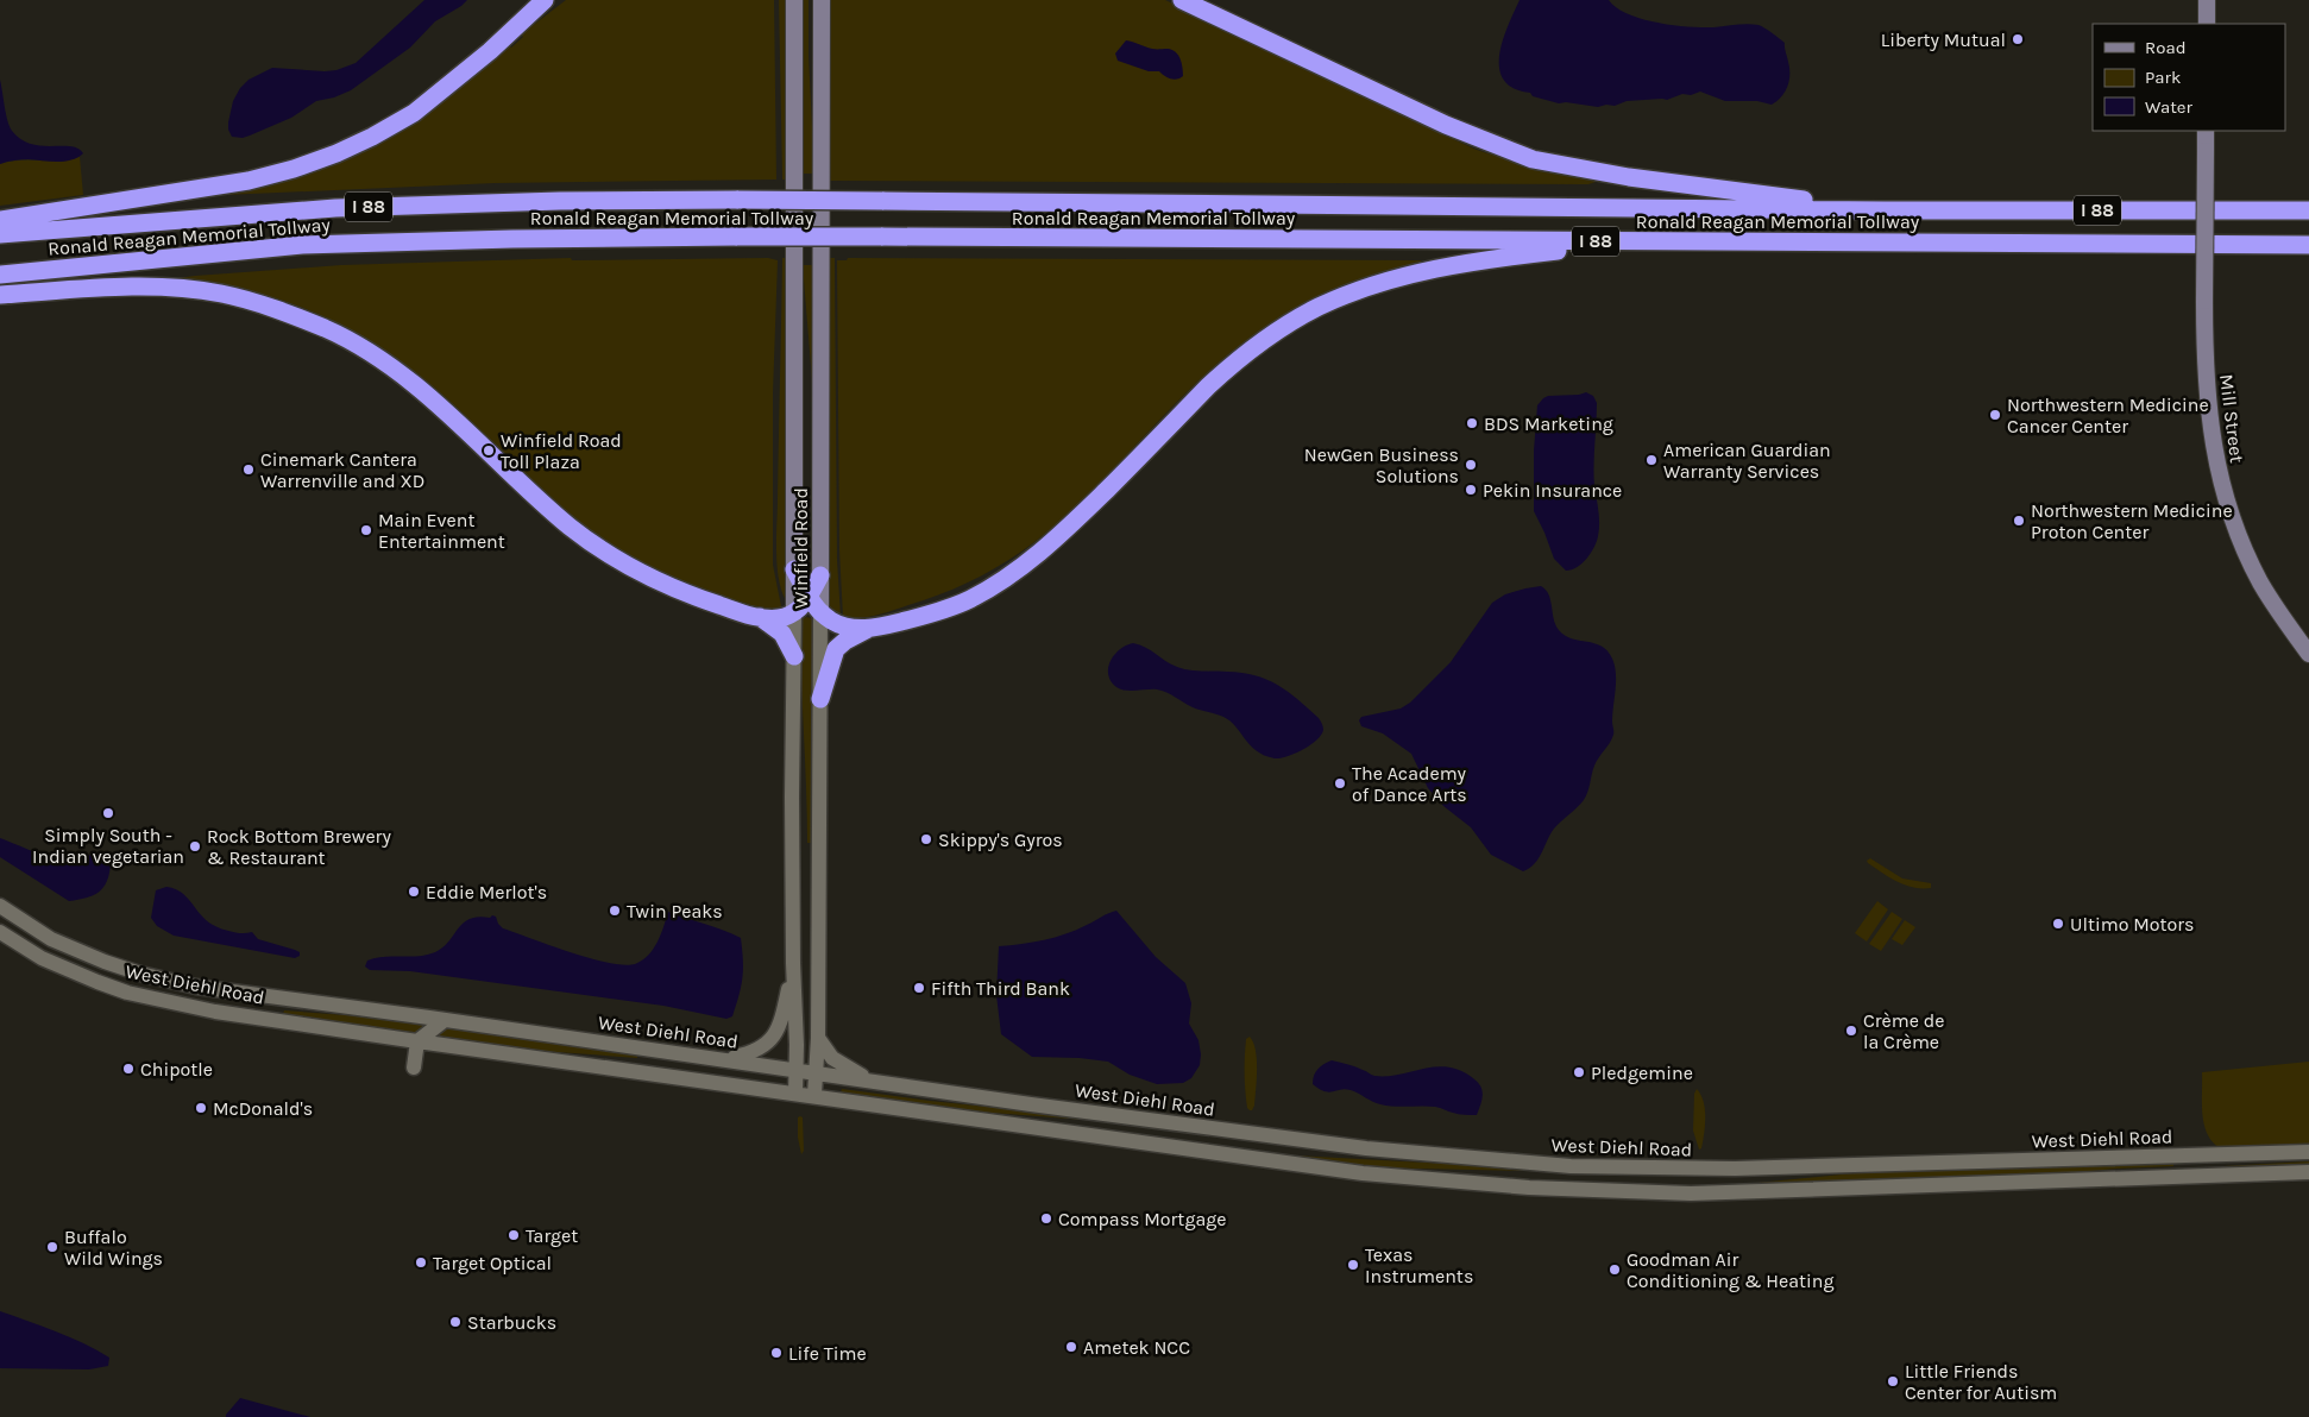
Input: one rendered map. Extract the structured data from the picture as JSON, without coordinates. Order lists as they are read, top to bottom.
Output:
{
  "streets": {
    "highway": ["I 88", "Ronald Reagan Memorial Tollway"],
    "main road": ["Mill Street", "Winfield Road"],
    "street": ["West Diehl Road"]
  },
  "crossings": [
    ["Winfield Road", "West Diehl Road"]
  ],
  "places": [
    "Liberty Mutual",
    "Northwestern Medicine Cancer Center",
    "BDS Marketing",
    "Winfield Road Toll Plaza",
    "American Guardian Warranty Services",
    "NewGen Business Solutions",
    "Cinemark Cantera Warrenville and XD",
    "Pekin Insurance",
    "Northwestern Medicine Proton Center",
    "Main Event Entertainment",
    "The Academy of Dance Arts",
    "Simply South - Indian vegetarian",
    "Skippy's Gyros",
    "Rock Bottom Brewery & Restaurant",
    "Eddie Merlot's",
    "Twin Peaks",
    "Ultimo Motors",
    "Fifth Third Bank",
    "Crème de la Crème",
    "Chipotle",
    "Pledgemine",
    "McDonald's",
    "Compass Mortgage",
    "Target",
    "Buffalo Wild Wings",
    "Target Optical",
    "Texas Instruments",
    "Goodman Air Conditioning & Heating",
    "Starbucks",
    "Ametek NCC",
    "Life Time",
    "Little Friends Center for Autism"
  ],
  "legend": ["Road", "Park", "Water"]
}
